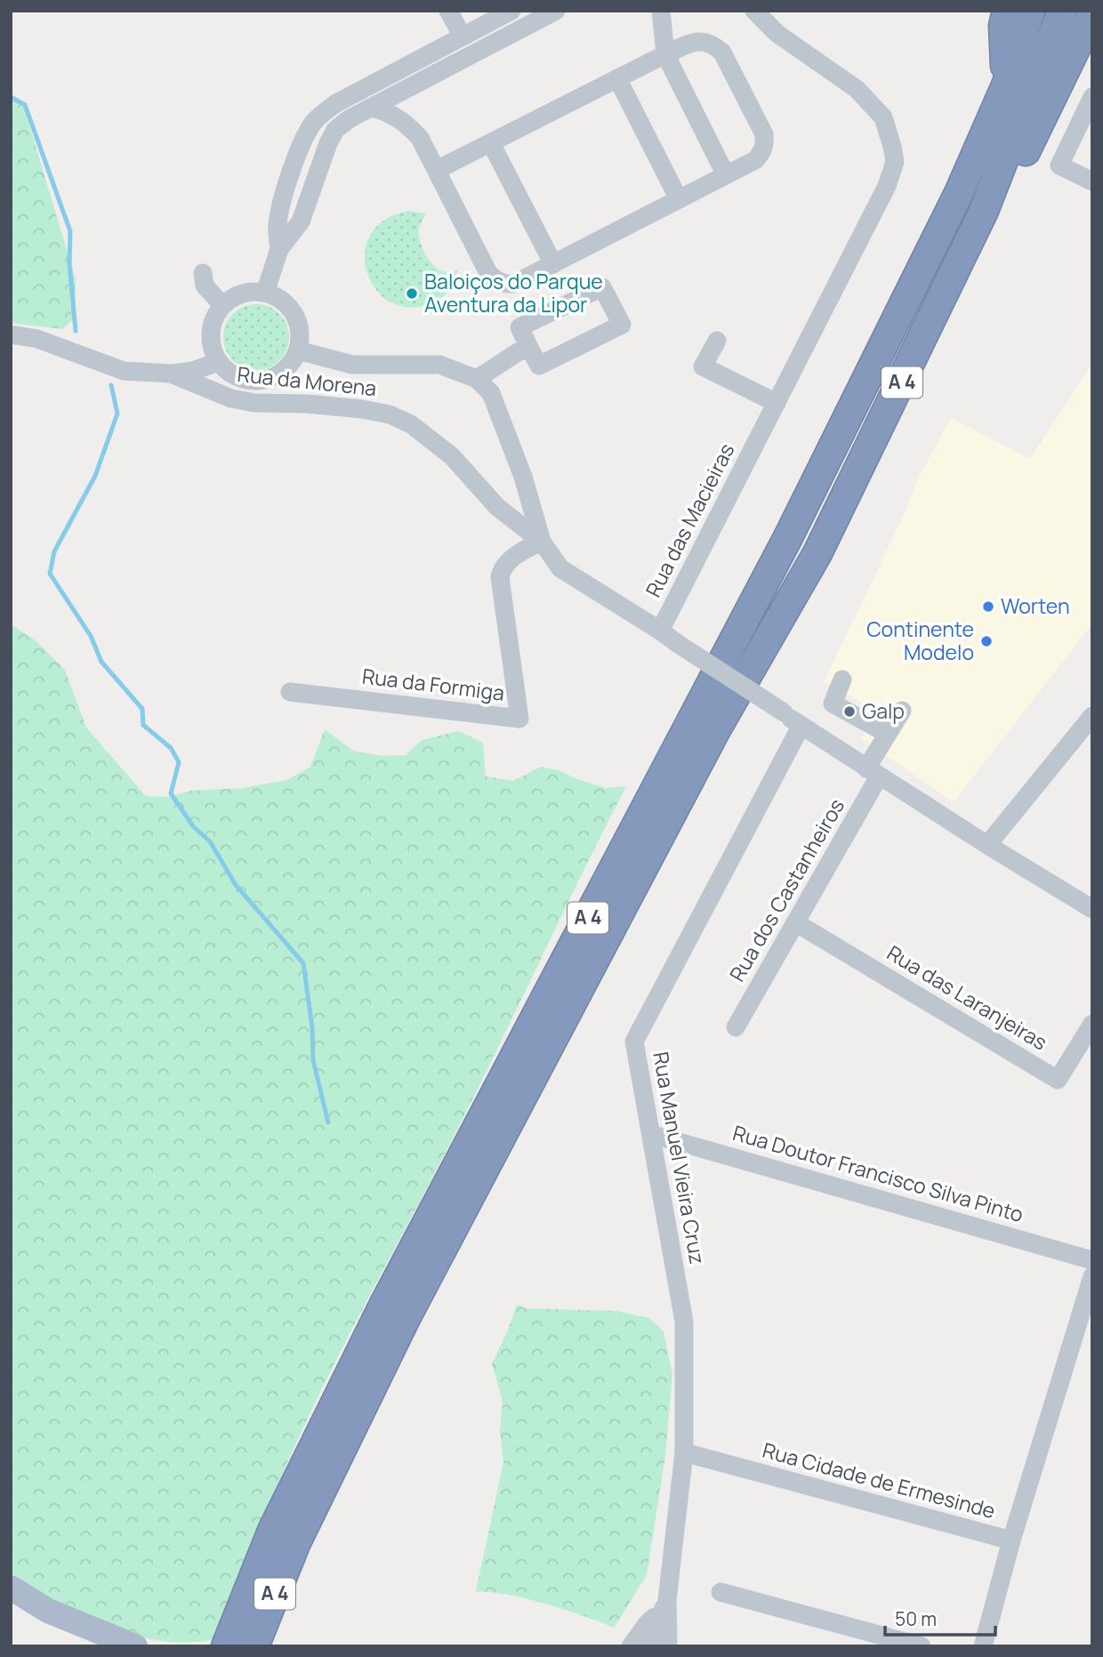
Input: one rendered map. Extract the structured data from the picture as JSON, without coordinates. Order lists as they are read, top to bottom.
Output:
{
  "streets": {
    "highway": ["A 4"],
    "street": [
      "Rua da Morena",
      "Rua das Macieiras",
      "Rua da Formiga",
      "Rua dos Castanheiros",
      "Rua das Laranjeiras",
      "Rua Manuel Vieira Cruz",
      "Rua Doutor Francisco Silva Pinto",
      "Rua Cidade de Ermesinde"
    ]
  },
  "crossings": [
    ["Rua da Morena", "Rua da Formiga"],
    ["Rua das Macieiras", "Rua dos Castanheiros"],
    ["Rua das Macieiras", "Rua Manuel Vieira Cruz"],
    ["Rua dos Castanheiros", "Rua das Laranjeiras"],
    ["Rua Manuel Vieira Cruz", "Rua Doutor Francisco Silva Pinto"],
    ["Rua Manuel Vieira Cruz", "Rua Cidade de Ermesinde"]
  ],
  "places": [
    "Baloiços do Parque Aventura da Lipor",
    "Worten",
    "Continente Modelo",
    "Galp"
  ],
  "scale_bar": "50 m"
}
